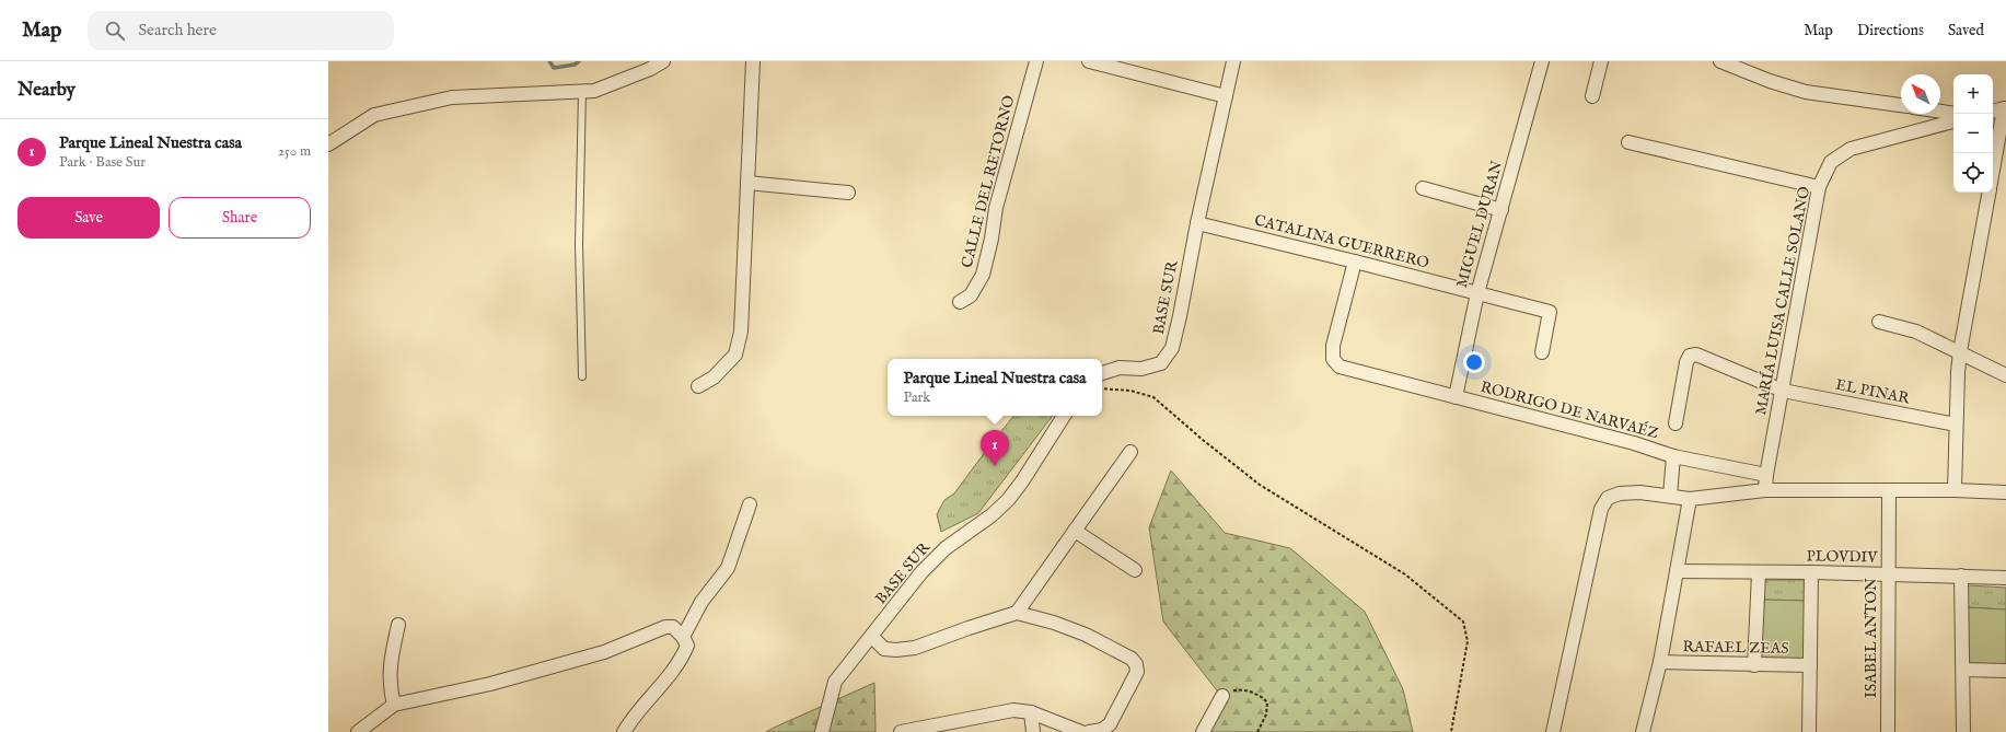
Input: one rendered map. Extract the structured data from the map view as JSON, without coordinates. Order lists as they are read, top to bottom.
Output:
{
  "streets": {
    "street": [
      "CALLE DEL RETORNO",
      "MIGUEL DURAN",
      "CATALINA GUERRERO",
      "BASE SUR",
      "MARÍA LUISA CALLE SOLANO",
      "EL PINAR",
      "RODRIGO DE NARVAÉZ",
      "PLOVDIV",
      "ISABEL ANTON",
      "RAFAEL ZEAS"
    ]
  },
  "crossings": [
    ["MIGUEL DURAN", "CATALINA GUERRERO"],
    ["MIGUEL DURAN", "RODRIGO DE NARVAÉZ"],
    ["CATALINA GUERRERO", "BASE SUR"],
    ["CATALINA GUERRERO", "RODRIGO DE NARVAÉZ"],
    ["MARÍA LUISA CALLE SOLANO", "EL PINAR"],
    ["MARÍA LUISA CALLE SOLANO", "RODRIGO DE NARVAÉZ"],
    ["PLOVDIV", "ISABEL ANTON"]
  ],
  "north": "top left",
  "page": {
    "header": "Map",
    "search": "Search here",
    "nav": ["Map", "Directions", "Saved"],
    "heading": "Nearby",
    "map_buttons": ["+", "−"],
    "list": [
      {
        "mark": "1",
        "name": "Parque Lineal Nuestra casa",
        "note": "Park · Base Sur",
        "value": "250 m"
      }
    ],
    "buttons": ["Save", "Share"],
    "popup": ["Parque Lineal Nuestra casa", "Park"],
    "pins": "1"
  }
}
